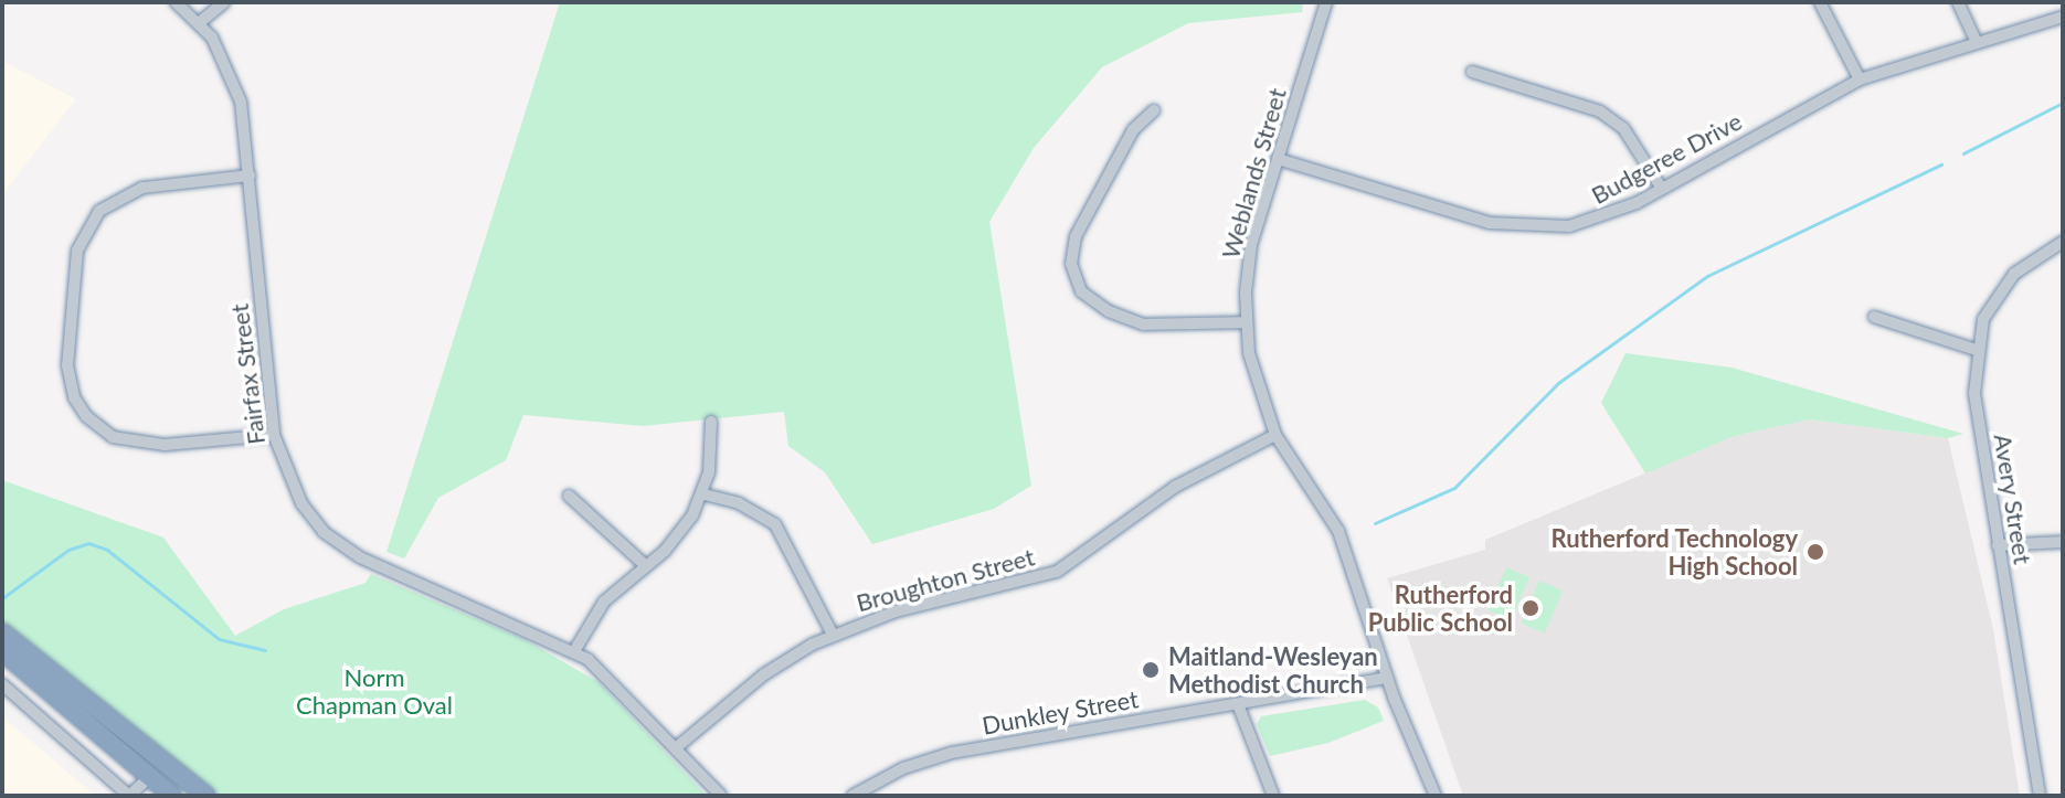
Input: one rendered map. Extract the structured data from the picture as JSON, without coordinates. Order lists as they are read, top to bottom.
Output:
{
  "streets": {
    "street": [
      "Budgeree Drive",
      "Weblands Street",
      "Fairfax Street",
      "Avery Street",
      "Broughton Street",
      "Dunkley Street"
    ]
  },
  "crossings": [
    ["Budgeree Drive", "Weblands Street"],
    ["Weblands Street", "Broughton Street"],
    ["Weblands Street", "Dunkley Street"],
    ["Fairfax Street", "Broughton Street"]
  ],
  "parks": ["Norm Chapman Oval"],
  "places": ["Rutherford Technology High School", "Rutherford Public School", "Maitland-Wesleyan Methodist Church"]
}
